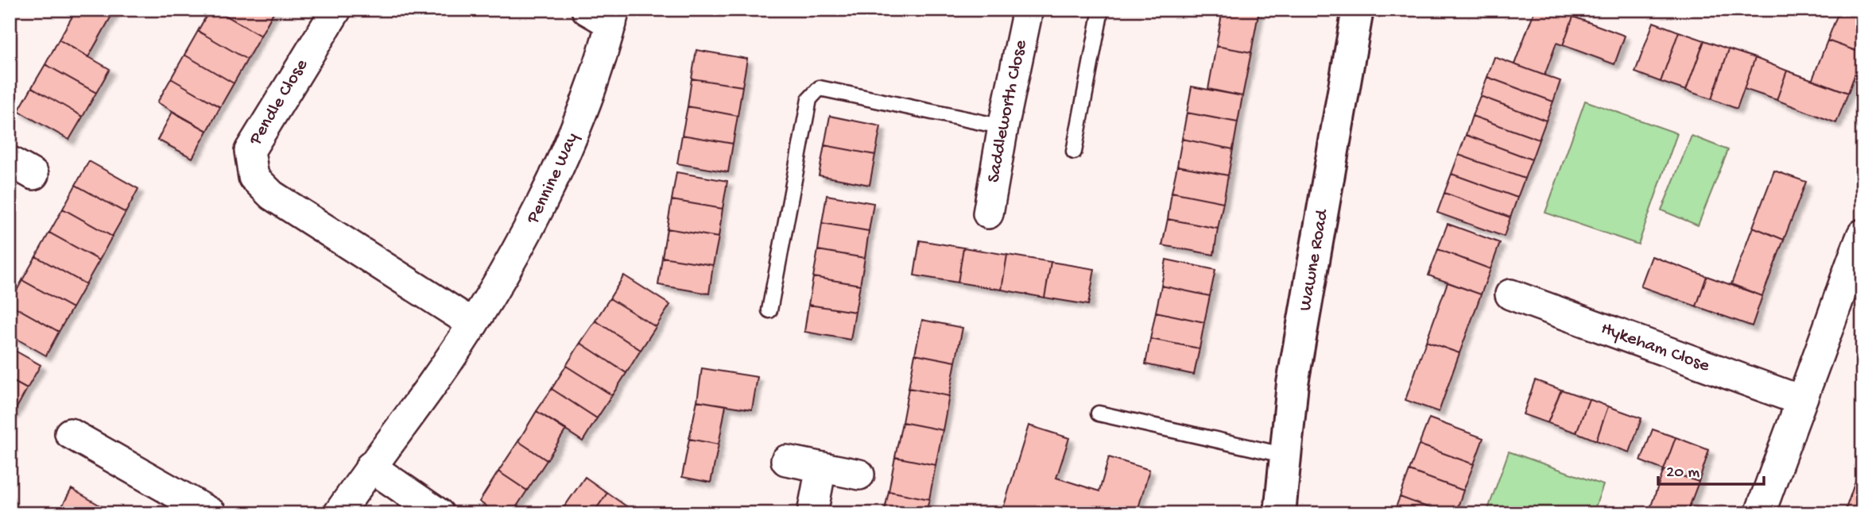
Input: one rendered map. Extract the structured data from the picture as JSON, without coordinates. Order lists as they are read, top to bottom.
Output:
{
  "streets": {
    "street": [
      "Pendle Close",
      "Saddleworth Close",
      "Pennine Way",
      "Wawne Road",
      "Hykeham Close"
    ]
  },
  "crossings": [
    ["Pendle Close", "Pennine Way"]
  ],
  "scale_bar": "20 m"
}
